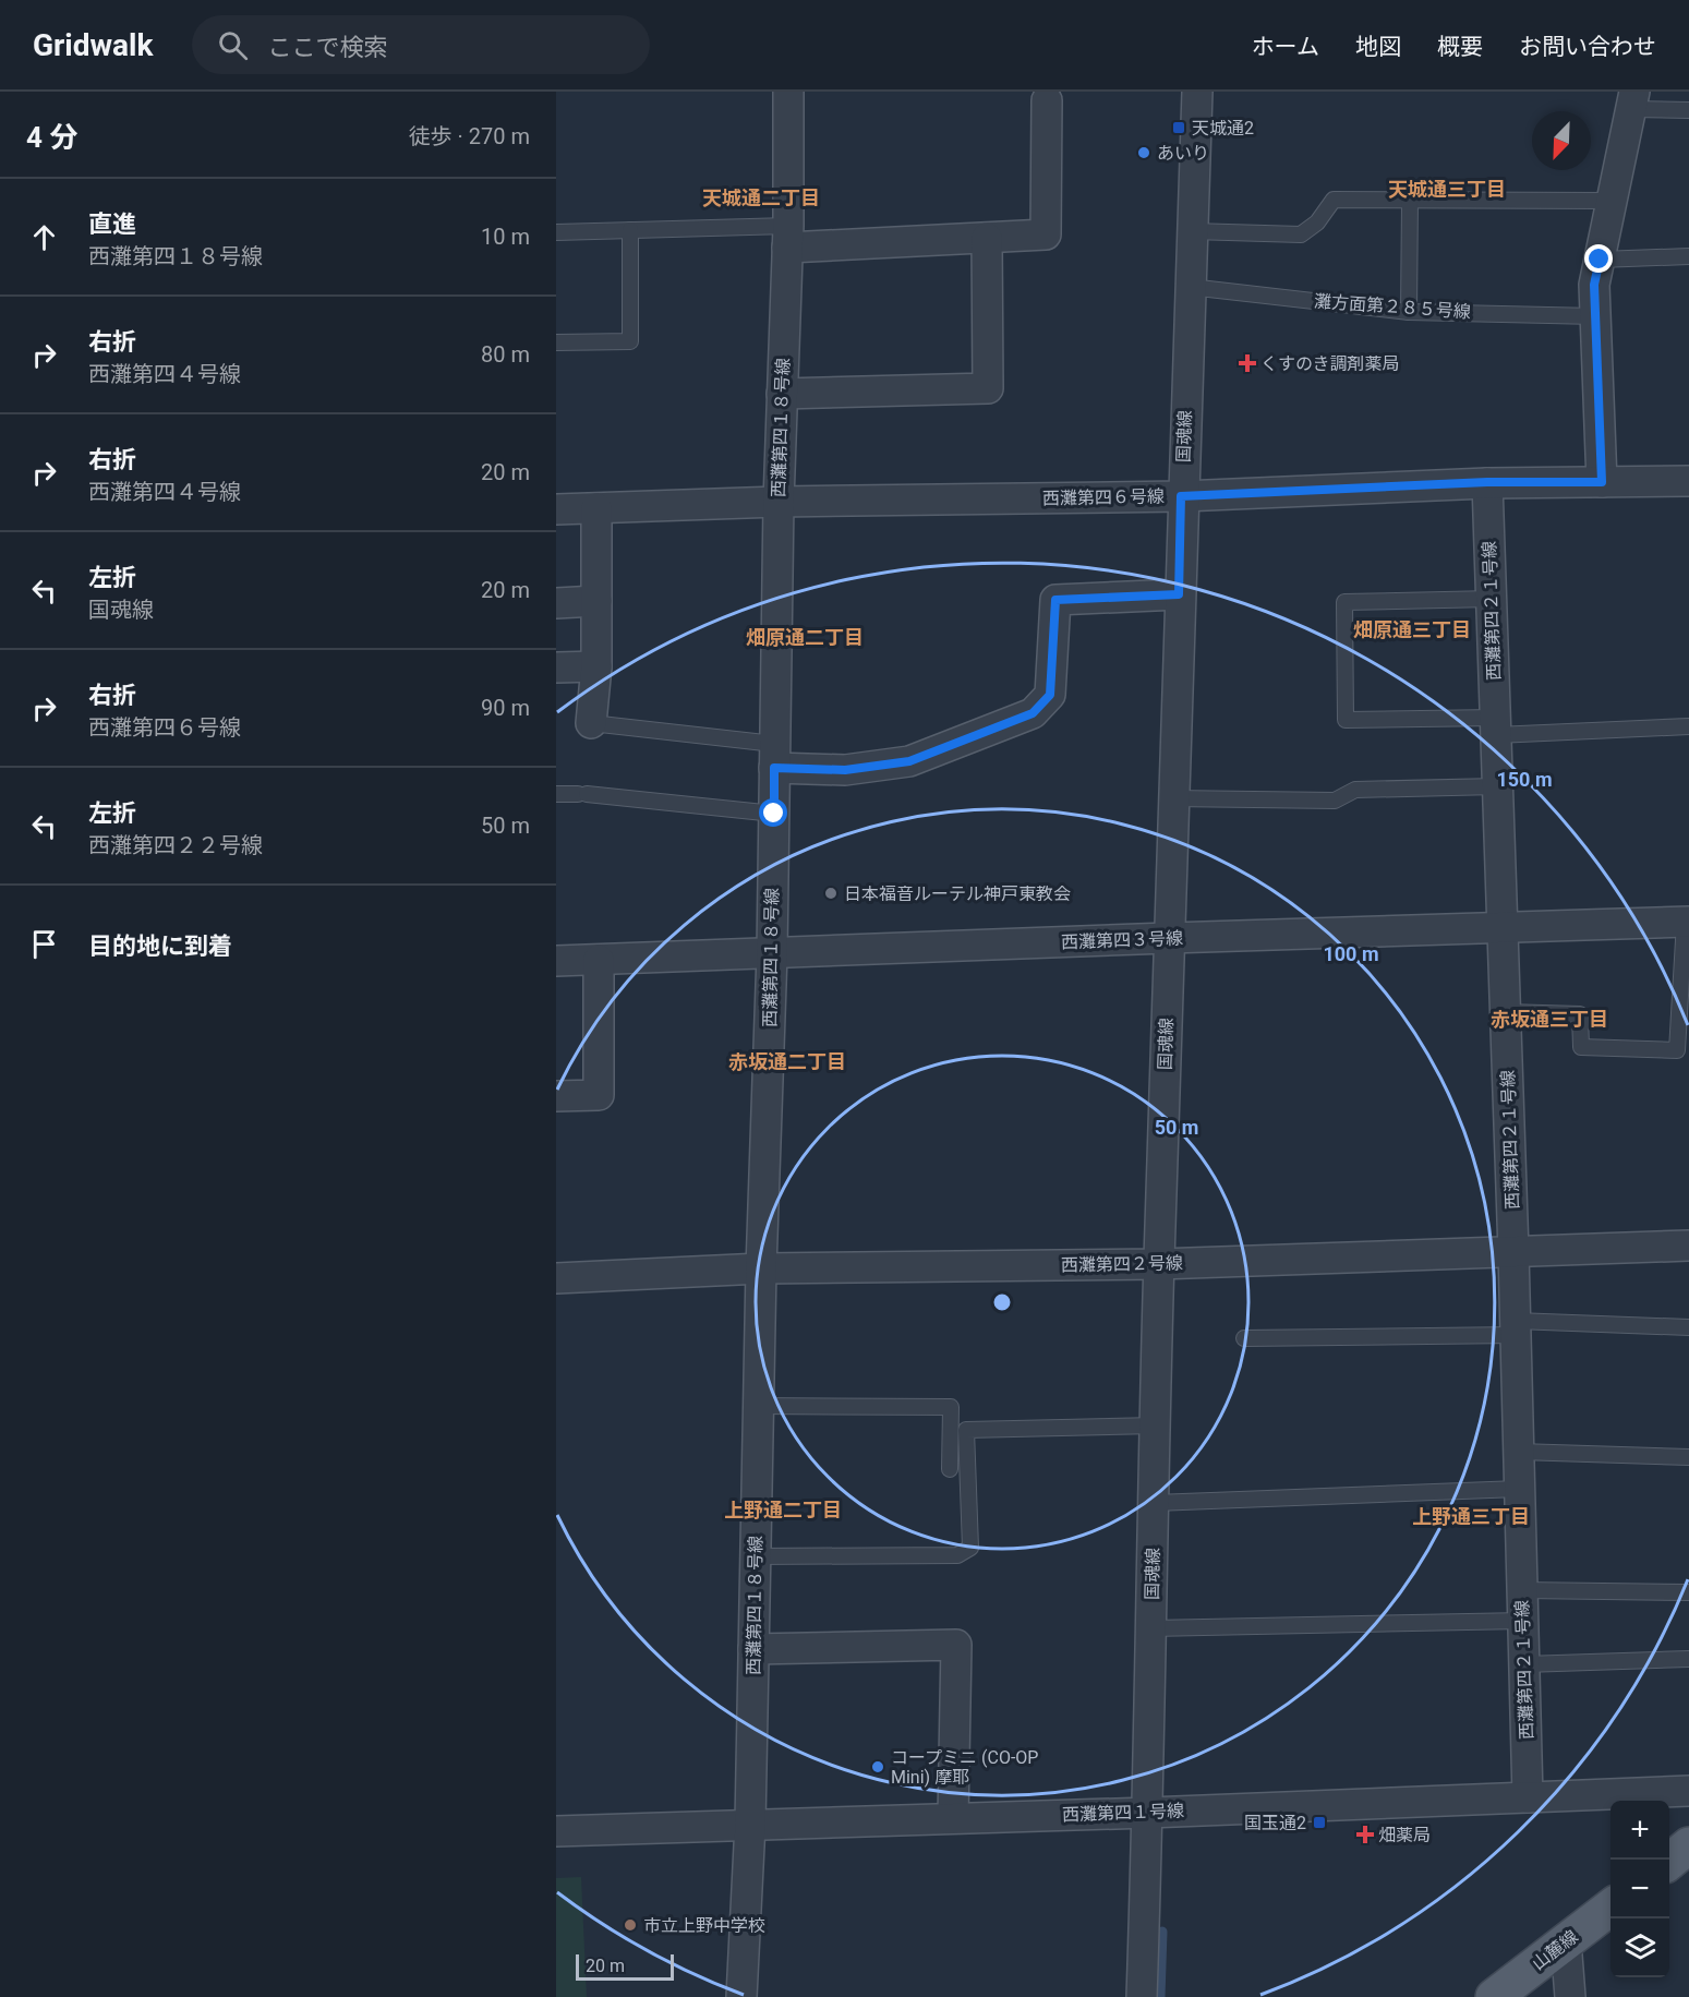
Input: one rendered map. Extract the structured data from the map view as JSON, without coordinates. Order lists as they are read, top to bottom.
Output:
{
  "streets": {
    "main road": ["山麓線"],
    "street": [
      "西灘第四１８号線",
      "国魂線",
      "西灘第四６号線",
      "西灘第四２１号線",
      "西灘第四３号線",
      "西灘第四２号線",
      "西灘第四１号線"
    ],
    "lane": ["灘方面第２８５号線"]
  },
  "crossings": [
    ["灘方面第２８５号線", "国魂線"],
    ["西灘第四１８号線", "西灘第四６号線"],
    ["西灘第四１８号線", "西灘第四３号線"],
    ["西灘第四１８号線", "西灘第四２号線"],
    ["西灘第四１８号線", "西灘第四１号線"],
    ["国魂線", "西灘第四６号線"],
    ["国魂線", "西灘第四３号線"],
    ["国魂線", "西灘第四２号線"],
    ["国魂線", "西灘第四１号線"],
    ["西灘第四６号線", "西灘第四２１号線"],
    ["西灘第四２１号線", "西灘第四３号線"],
    ["西灘第四２１号線", "西灘第四２号線"],
    ["西灘第四２１号線", "西灘第四１号線"]
  ],
  "districts": [
    "天城通三丁目",
    "天城通二丁目",
    "畑原通三丁目",
    "畑原通二丁目",
    "赤坂通三丁目",
    "赤坂通二丁目",
    "上野通二丁目",
    "上野通三丁目"
  ],
  "places": {
    "transit": ["天城通2", "国玉通2"],
    "other": [
      "あいり",
      "日本福音ルーテル神戸東教会",
      "コープミニ (CO-OP Mini) 摩耶",
      "市立上野中学校"
    ],
    "health": ["くすのき調剤薬局", "畑薬局"]
  },
  "scale_bar": "20 m",
  "north": "bottom left",
  "page": {
    "header": "Gridwalk",
    "search": "ここで検索",
    "nav": [
      "ホーム",
      "地図",
      "概要",
      "お問い合わせ"
    ],
    "heading": ["4 分", "徒歩 · 270 m"],
    "list": [
      ["直進", "西灘第四１８号線", "10 m"],
      ["右折", "西灘第四４号線", "80 m"],
      ["右折", "西灘第四４号線", "20 m"],
      ["左折", "国魂線", "20 m"],
      ["右折", "西灘第四６号線", "90 m"],
      ["左折", "西灘第四２２号線", "50 m"],
      "目的地に到着"
    ],
    "map_buttons": ["+", "−"],
    "scale": "20 m"
  },
  "rings": ["150 m", "100 m", "50 m"]
}
